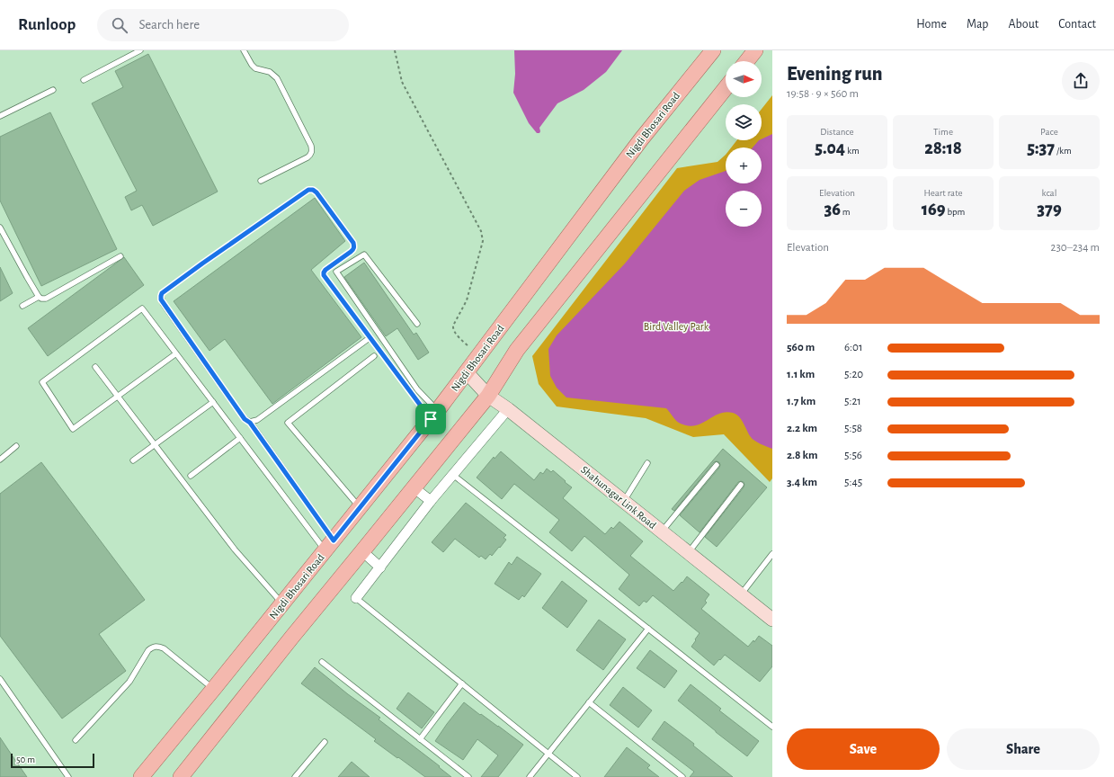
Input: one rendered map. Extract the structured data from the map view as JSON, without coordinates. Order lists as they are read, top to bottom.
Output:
{
  "streets": {
    "main road": ["Nigdi Bhosari Road"],
    "street": ["Shahunagar Link Road"]
  },
  "crossings": [
    ["Nigdi Bhosari Road", "Shahunagar Link Road"]
  ],
  "parks": ["Bird Valley Park"],
  "scale_bar": "50 m",
  "north": "right",
  "page": {
    "header": "Runloop",
    "search": "Search here",
    "nav": [
      "Home",
      "Map",
      "About",
      "Contact"
    ],
    "heading": ["Evening run", "19:58 · 9 × 560 m"],
    "map_buttons": ["+", "−"],
    "stats": [
      ["Distance", "5.04 km"],
      ["Time", "28:18"],
      ["Pace", "5:37 /km"],
      ["Elevation", "36 m"],
      ["Heart rate", "169 bpm"],
      ["kcal", "379"]
    ],
    "chart": ["Elevation", "230–234 m"],
    "list": [
      {
        "name": "560 m",
        "note": "6:01"
      },
      {
        "name": "1.1 km",
        "note": "5:20"
      },
      {
        "name": "1.7 km",
        "note": "5:21"
      },
      {
        "name": "2.2 km",
        "note": "5:58"
      },
      {
        "name": "2.8 km",
        "note": "5:56"
      },
      {
        "name": "3.4 km",
        "note": "5:45"
      }
    ],
    "buttons": ["Save", "Share"],
    "scale": "50 m"
  }
}
